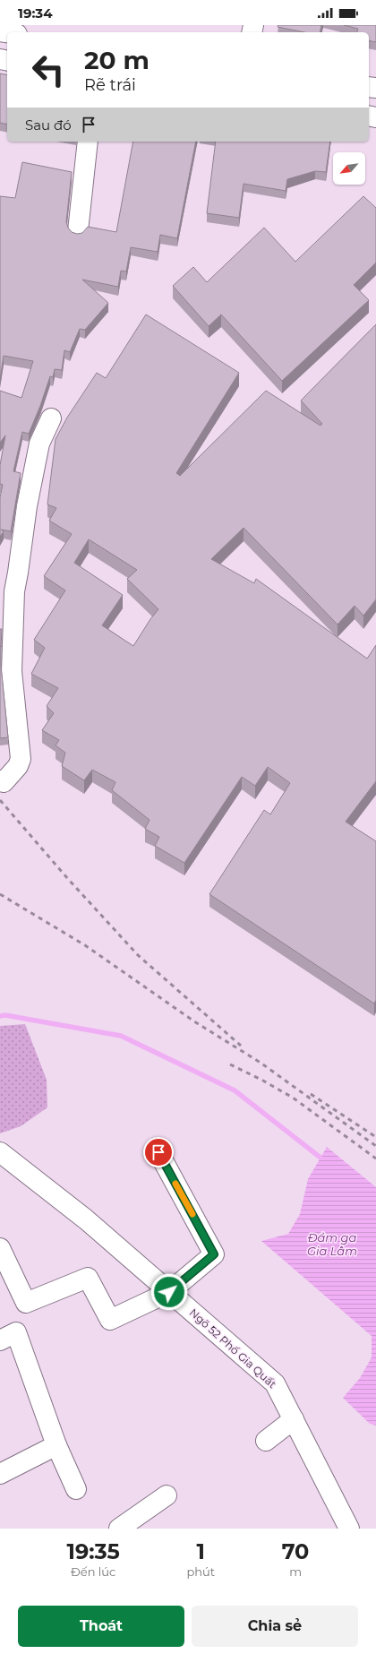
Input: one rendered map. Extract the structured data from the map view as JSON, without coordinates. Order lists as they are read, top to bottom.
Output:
{
  "streets": {
    "street": ["Ngõ 52 Phố Gia Quất"]
  },
  "water": ["Đầm ga Gia Lâm"],
  "north": "bottom left",
  "page": {
    "status": "19:34",
    "turn": ["20 m", "Rẽ trái"],
    "then": "Sau đó",
    "eta": [
      "19:35",
      "Đến lúc",
      "1",
      "phút",
      "70",
      "m"
    ],
    "buttons": ["Thoát", "Chia sẻ"]
  }
}
